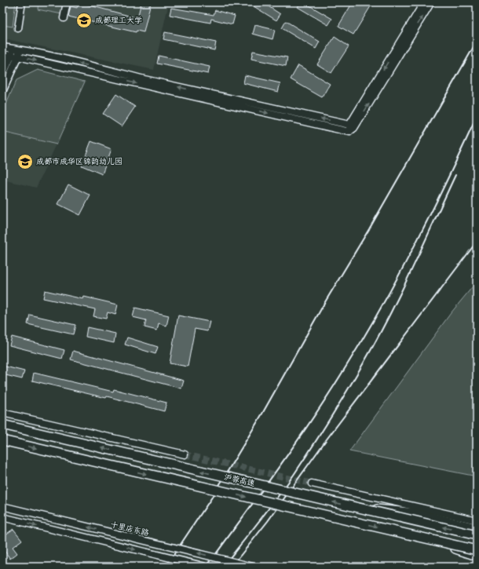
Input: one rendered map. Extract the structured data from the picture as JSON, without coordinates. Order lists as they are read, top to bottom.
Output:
{
  "streets": {
    "highway": ["沪蓉高速"],
    "street": ["十里店东路"]
  },
  "places": {
    "school or university": ["成都理工大学", "成都市成华区锦韵幼儿园"]
  }
}
